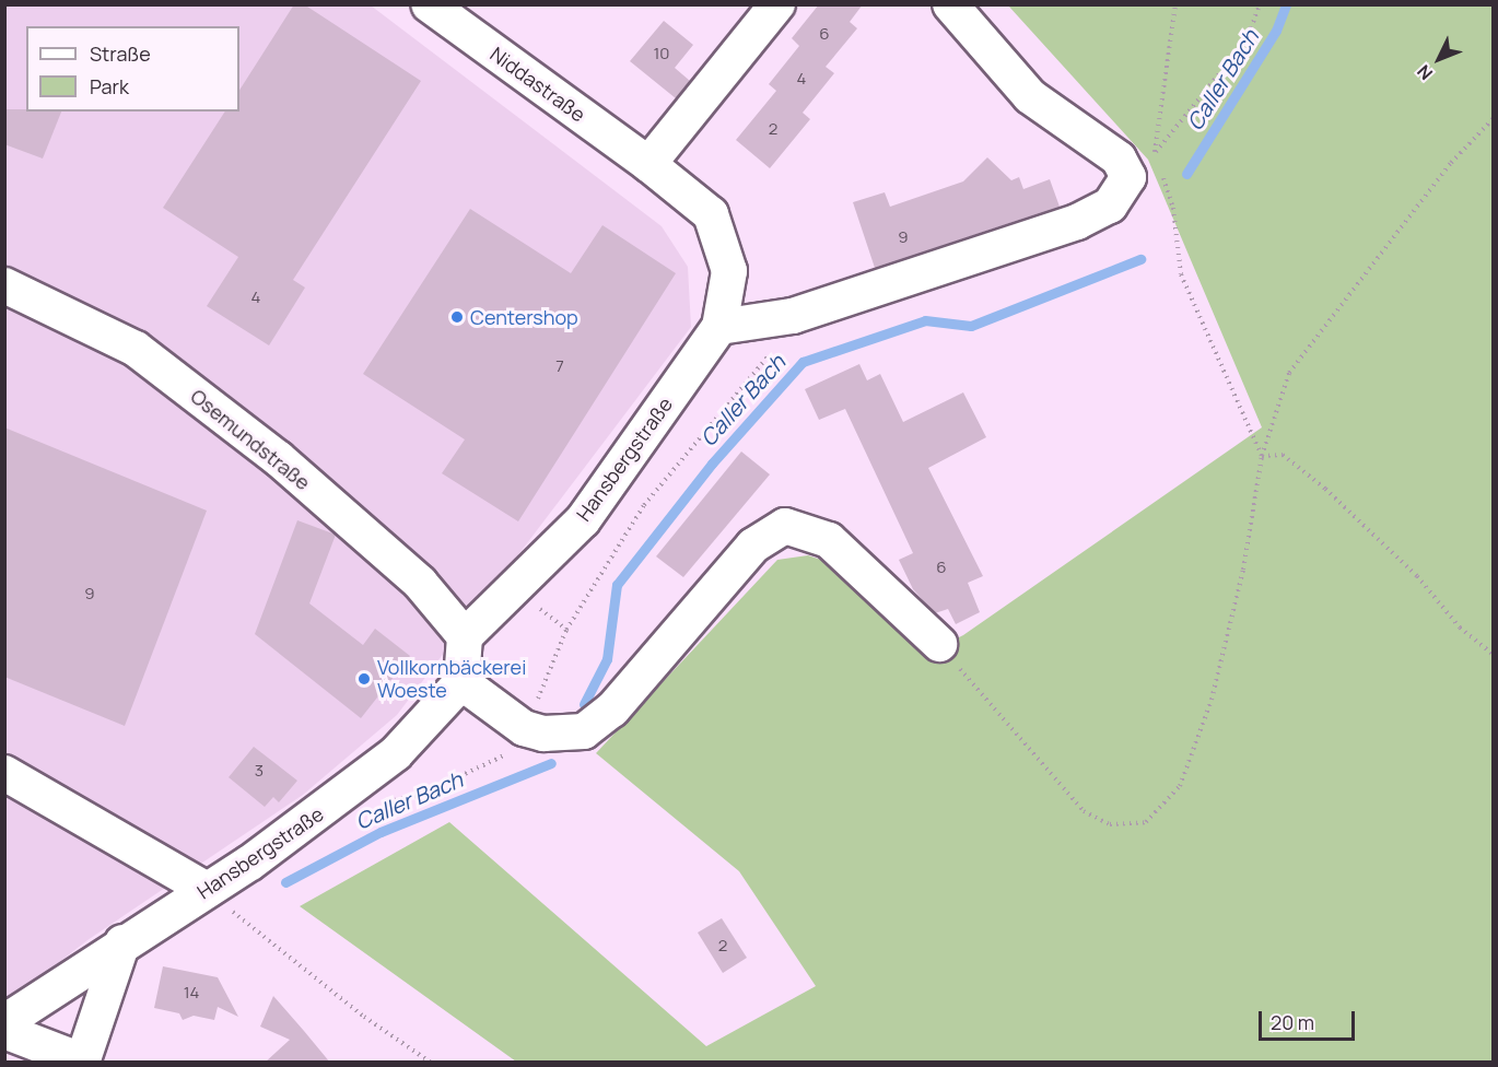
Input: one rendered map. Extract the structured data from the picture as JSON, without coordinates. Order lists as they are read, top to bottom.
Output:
{
  "streets": {
    "street": ["Niddastraße", "Osemundstraße", "Hansbergstraße"]
  },
  "crossings": [
    ["Niddastraße", "Hansbergstraße"],
    ["Osemundstraße", "Hansbergstraße"]
  ],
  "water": ["Caller Bach"],
  "places": ["Centershop", "Vollkornbäckerei Woeste"],
  "house_numbers": [
    "6",
    "10",
    "4",
    "2",
    "9",
    "4",
    "7",
    "6",
    "9",
    "3",
    "2",
    "14"
  ],
  "legend": ["Straße", "Park"],
  "scale_bar": "20 m",
  "north": "bottom left"
}
